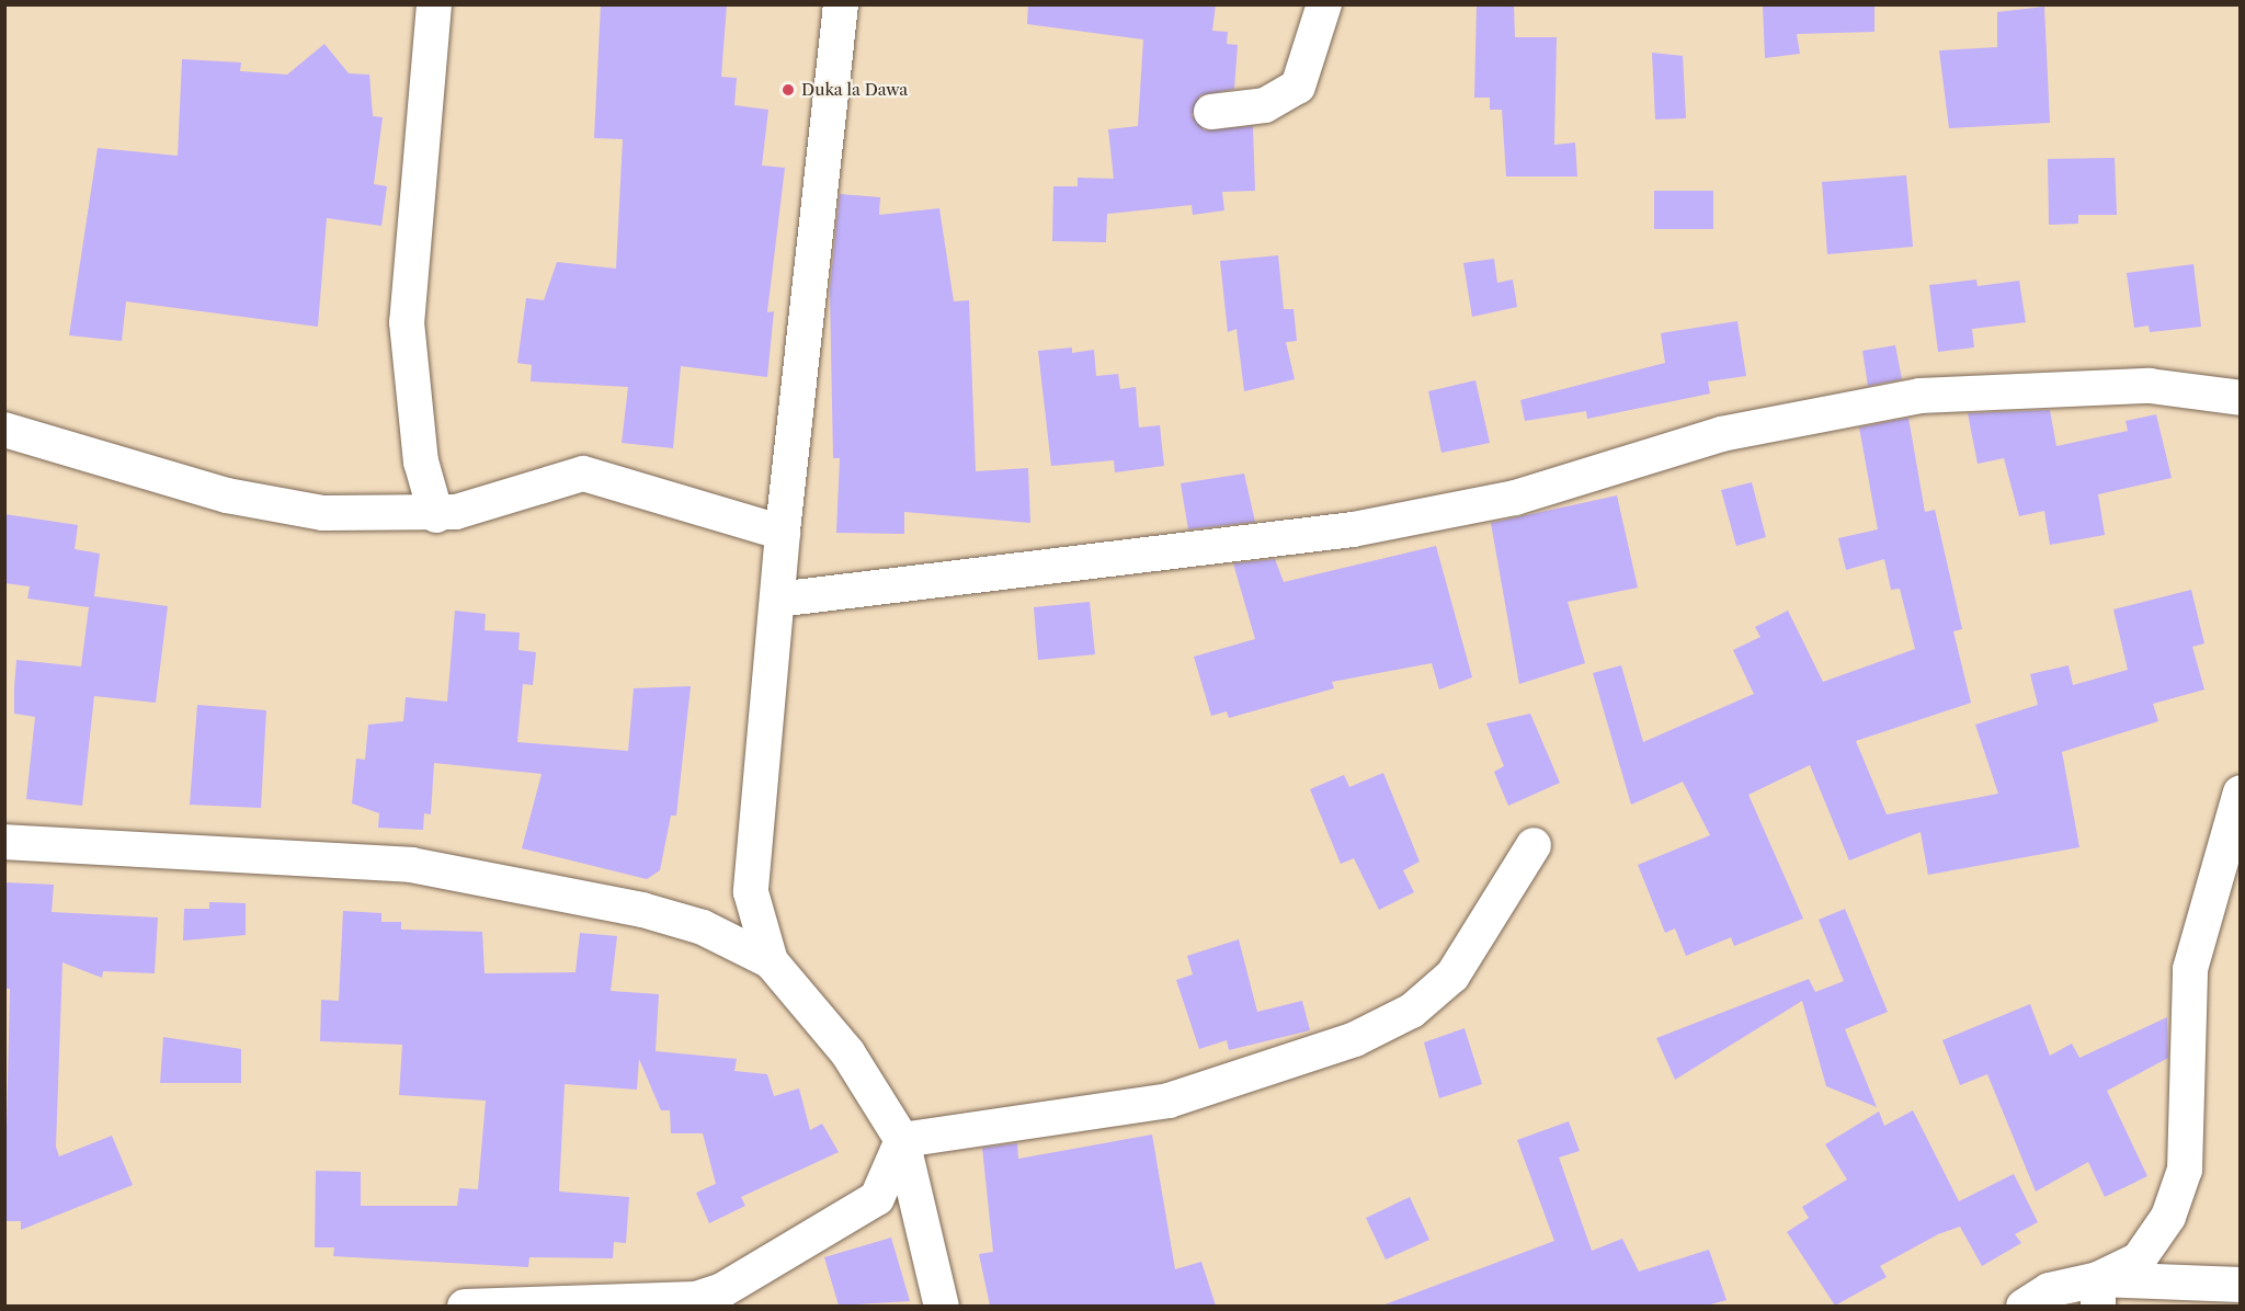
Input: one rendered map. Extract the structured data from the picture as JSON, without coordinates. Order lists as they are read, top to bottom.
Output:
{
  "places": ["Duka la Dawa"]
}
